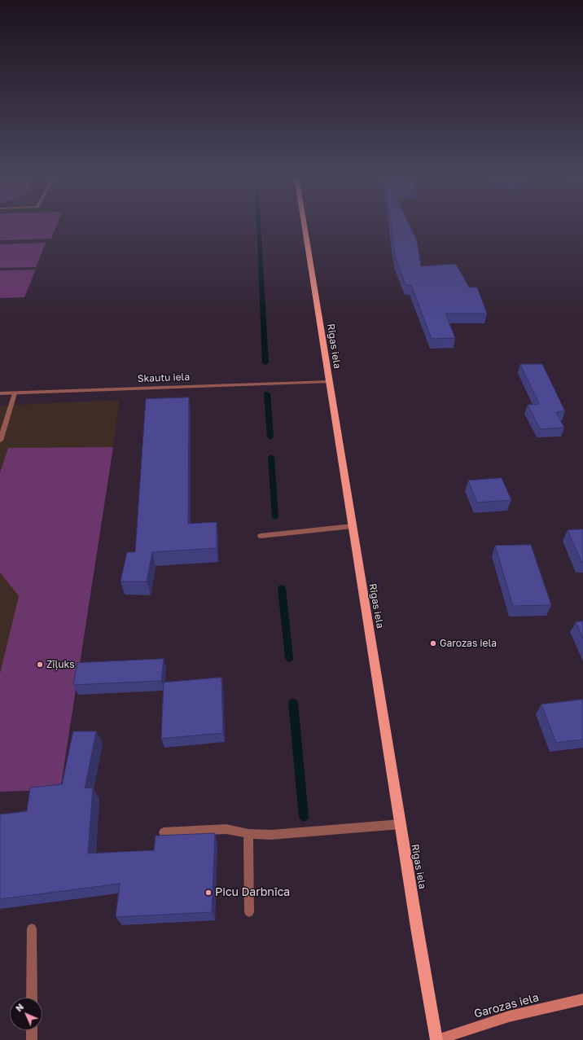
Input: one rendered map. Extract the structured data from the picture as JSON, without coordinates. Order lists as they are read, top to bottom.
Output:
{
  "streets": {
    "main road": ["Rīgas iela", "Garozas iela"],
    "street": ["Skautu iela"]
  },
  "crossings": [
    ["Rīgas iela", "Skautu iela"],
    ["Rīgas iela", "Garozas iela"]
  ],
  "places": ["Garozas iela", "Zīļuks", "Picu Darbnīca"],
  "north": "top left"
}
